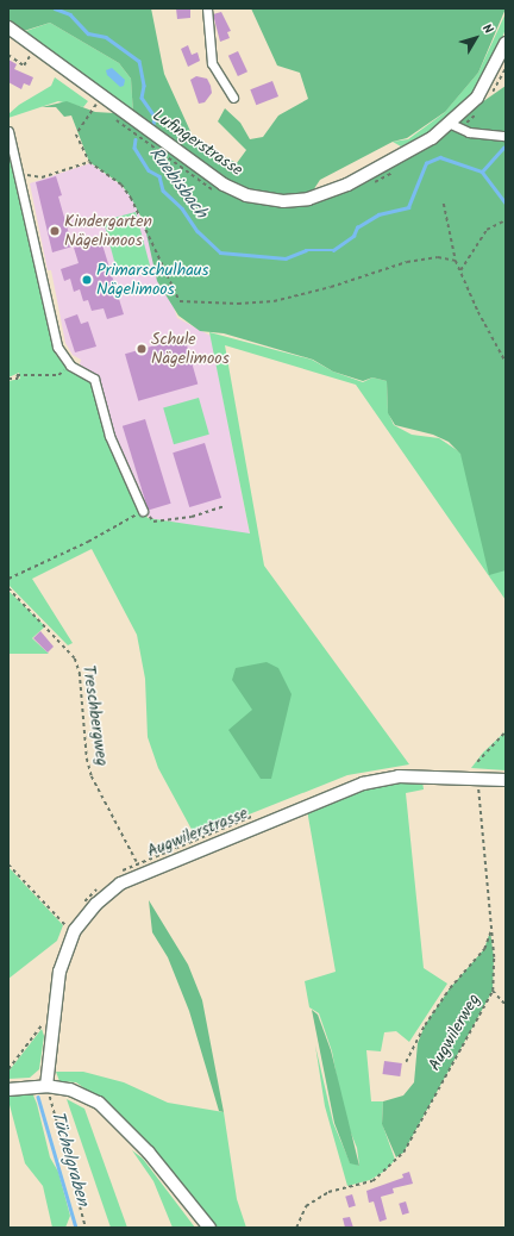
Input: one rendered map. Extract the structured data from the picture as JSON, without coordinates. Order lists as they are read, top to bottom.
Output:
{
  "streets": {
    "street": ["Lufingerstrasse", "Augwilerstrasse"],
    "path": ["Treschbergweg", "Augwilerweg"]
  },
  "crossings": [
    ["Augwilerstrasse", "Augwilerweg"]
  ],
  "water": ["Ruebisbach", "Tüchelgraben"],
  "places": ["Kindergarten Nägelimoos", "Primarschulhaus Nägelimoos", "Schule Nägelimoos"],
  "north": "top right"
}
